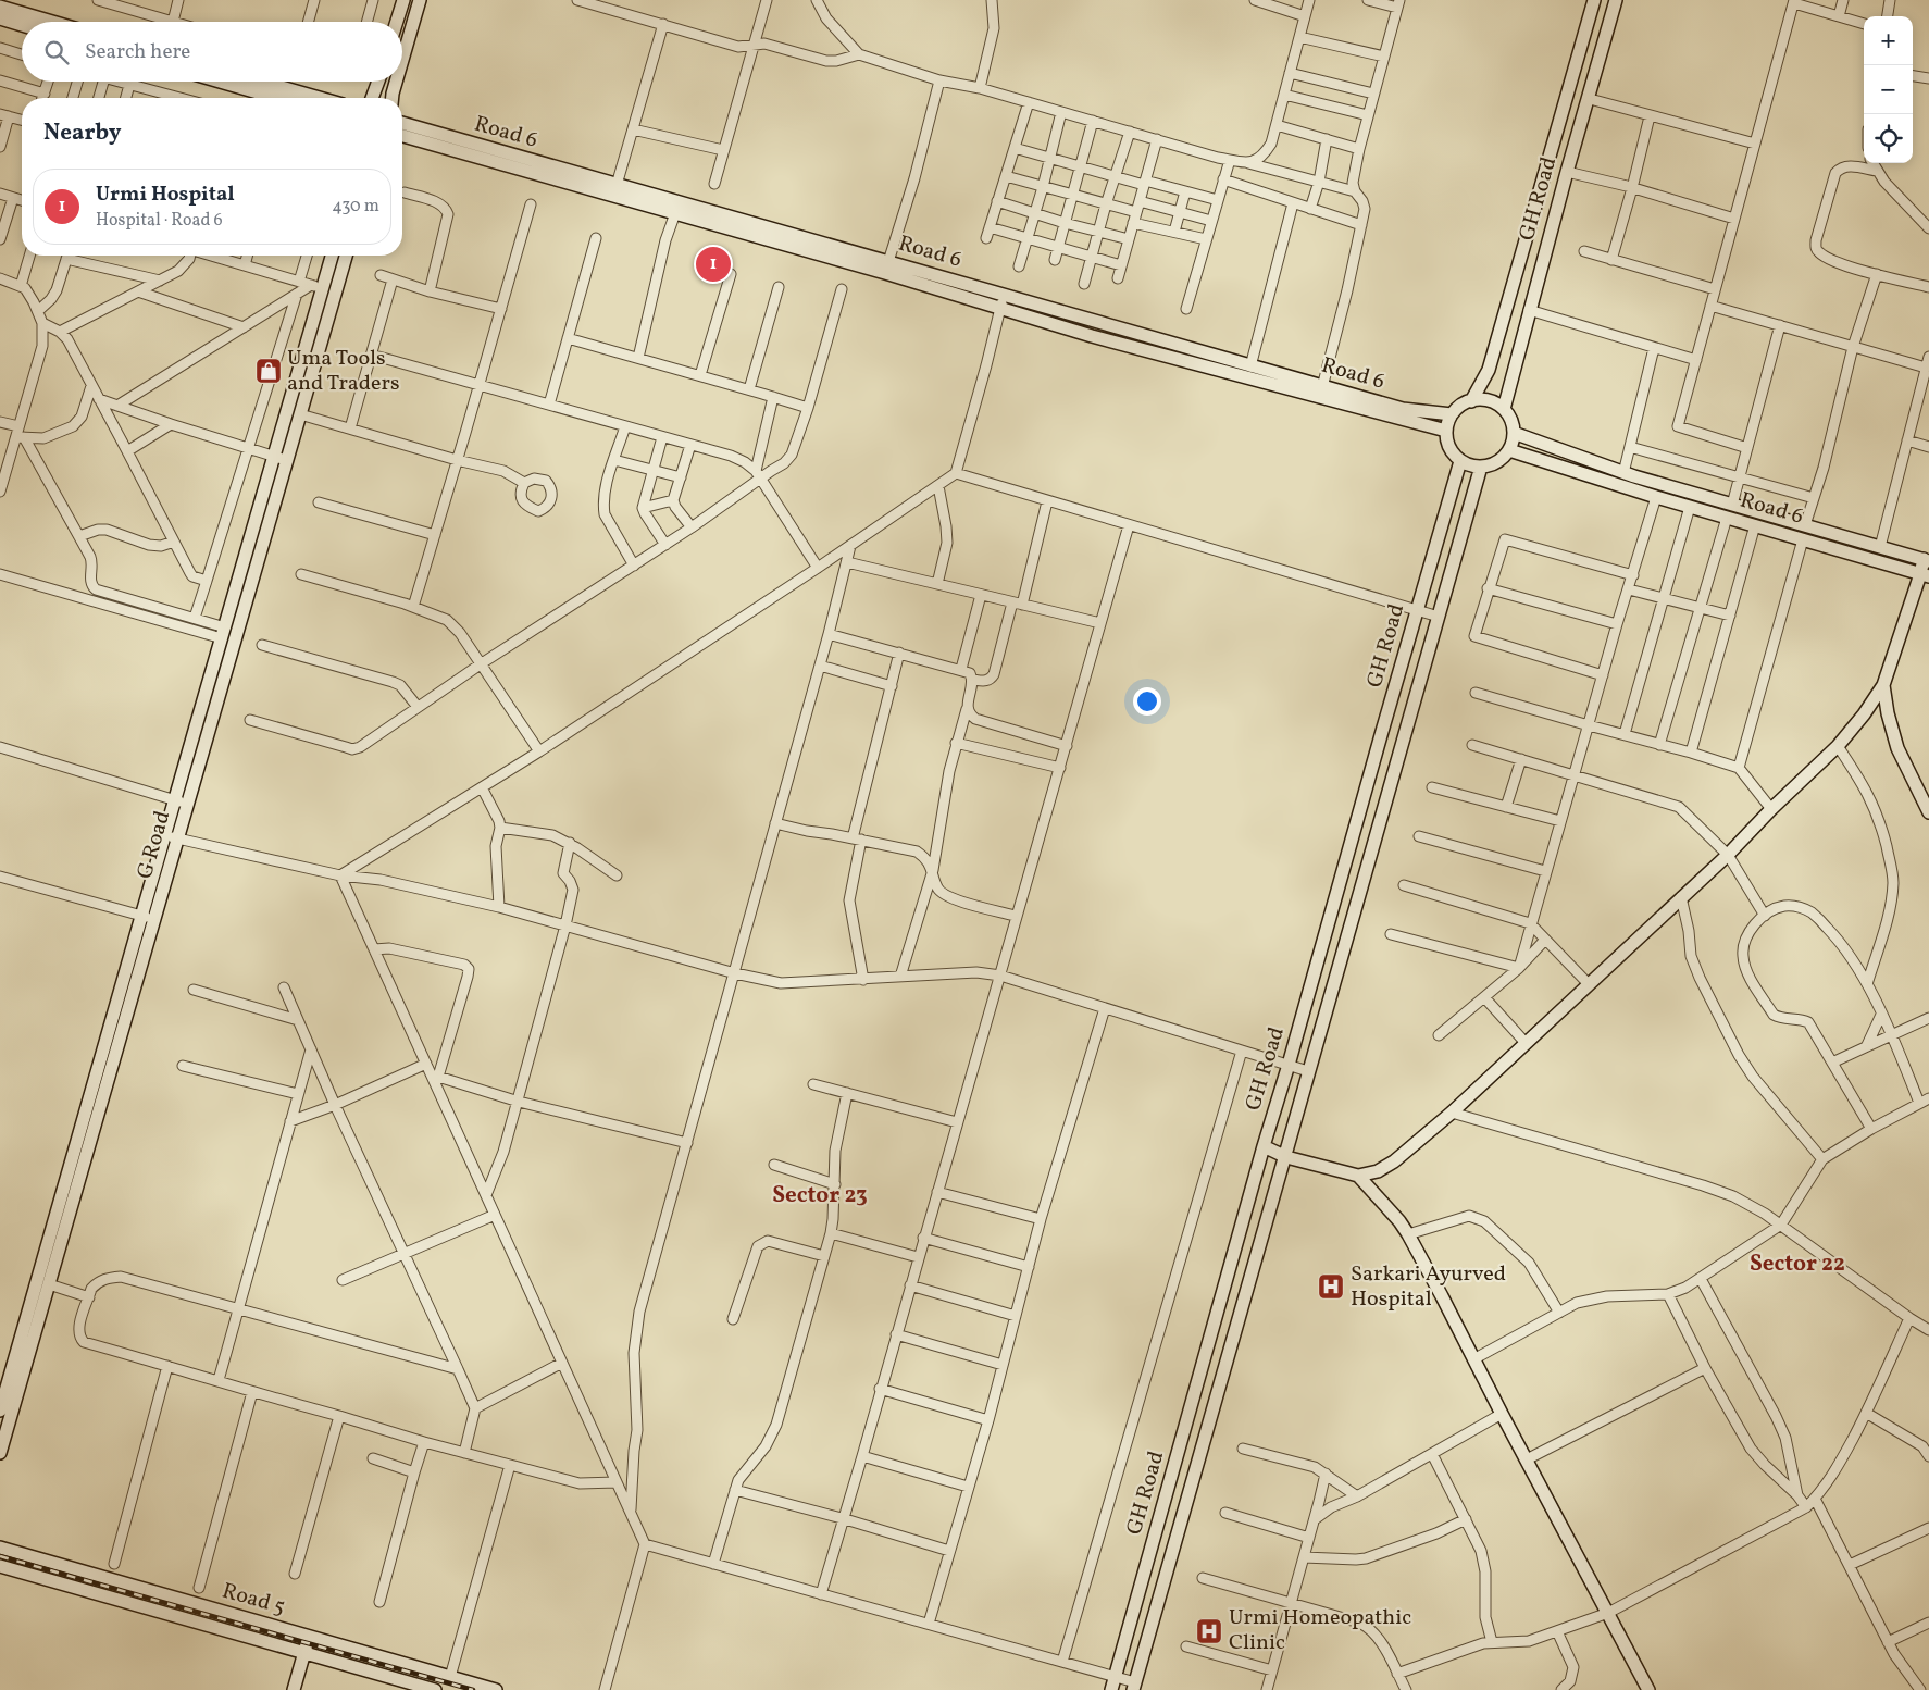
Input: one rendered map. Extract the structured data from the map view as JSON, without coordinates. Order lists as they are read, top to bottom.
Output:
{
  "streets": {
    "street": [
      "Road 6",
      "GH Road",
      "G Road",
      "Road 5"
    ]
  },
  "crossings": [
    ["Road 6", "GH Road"]
  ],
  "districts": ["Sector 23", "Sector 22"],
  "places": {
    "shop": ["Uma Tools and Traders"],
    "hospital": ["Sarkari Ayurved Hospital", "Urmi Homeopathic Clinic"]
  },
  "page": {
    "map_buttons": ["+", "−"],
    "search": "Search here",
    "heading": "Nearby",
    "list": [
      {
        "mark": "1",
        "name": "Urmi Hospital",
        "note": "Hospital · Road 6",
        "value": "430 m"
      }
    ],
    "pins": "1"
  }
}
